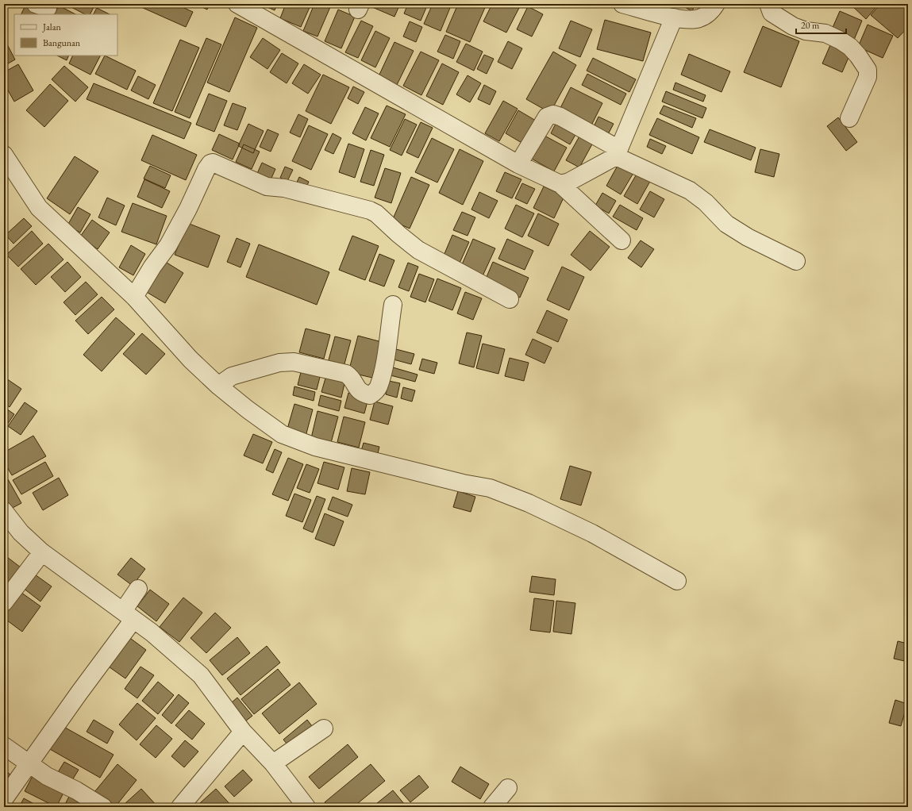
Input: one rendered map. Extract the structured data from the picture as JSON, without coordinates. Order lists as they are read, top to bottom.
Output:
{
  "legend": ["Jalan", "Bangunan"],
  "scale_bar": "20 m"
}
